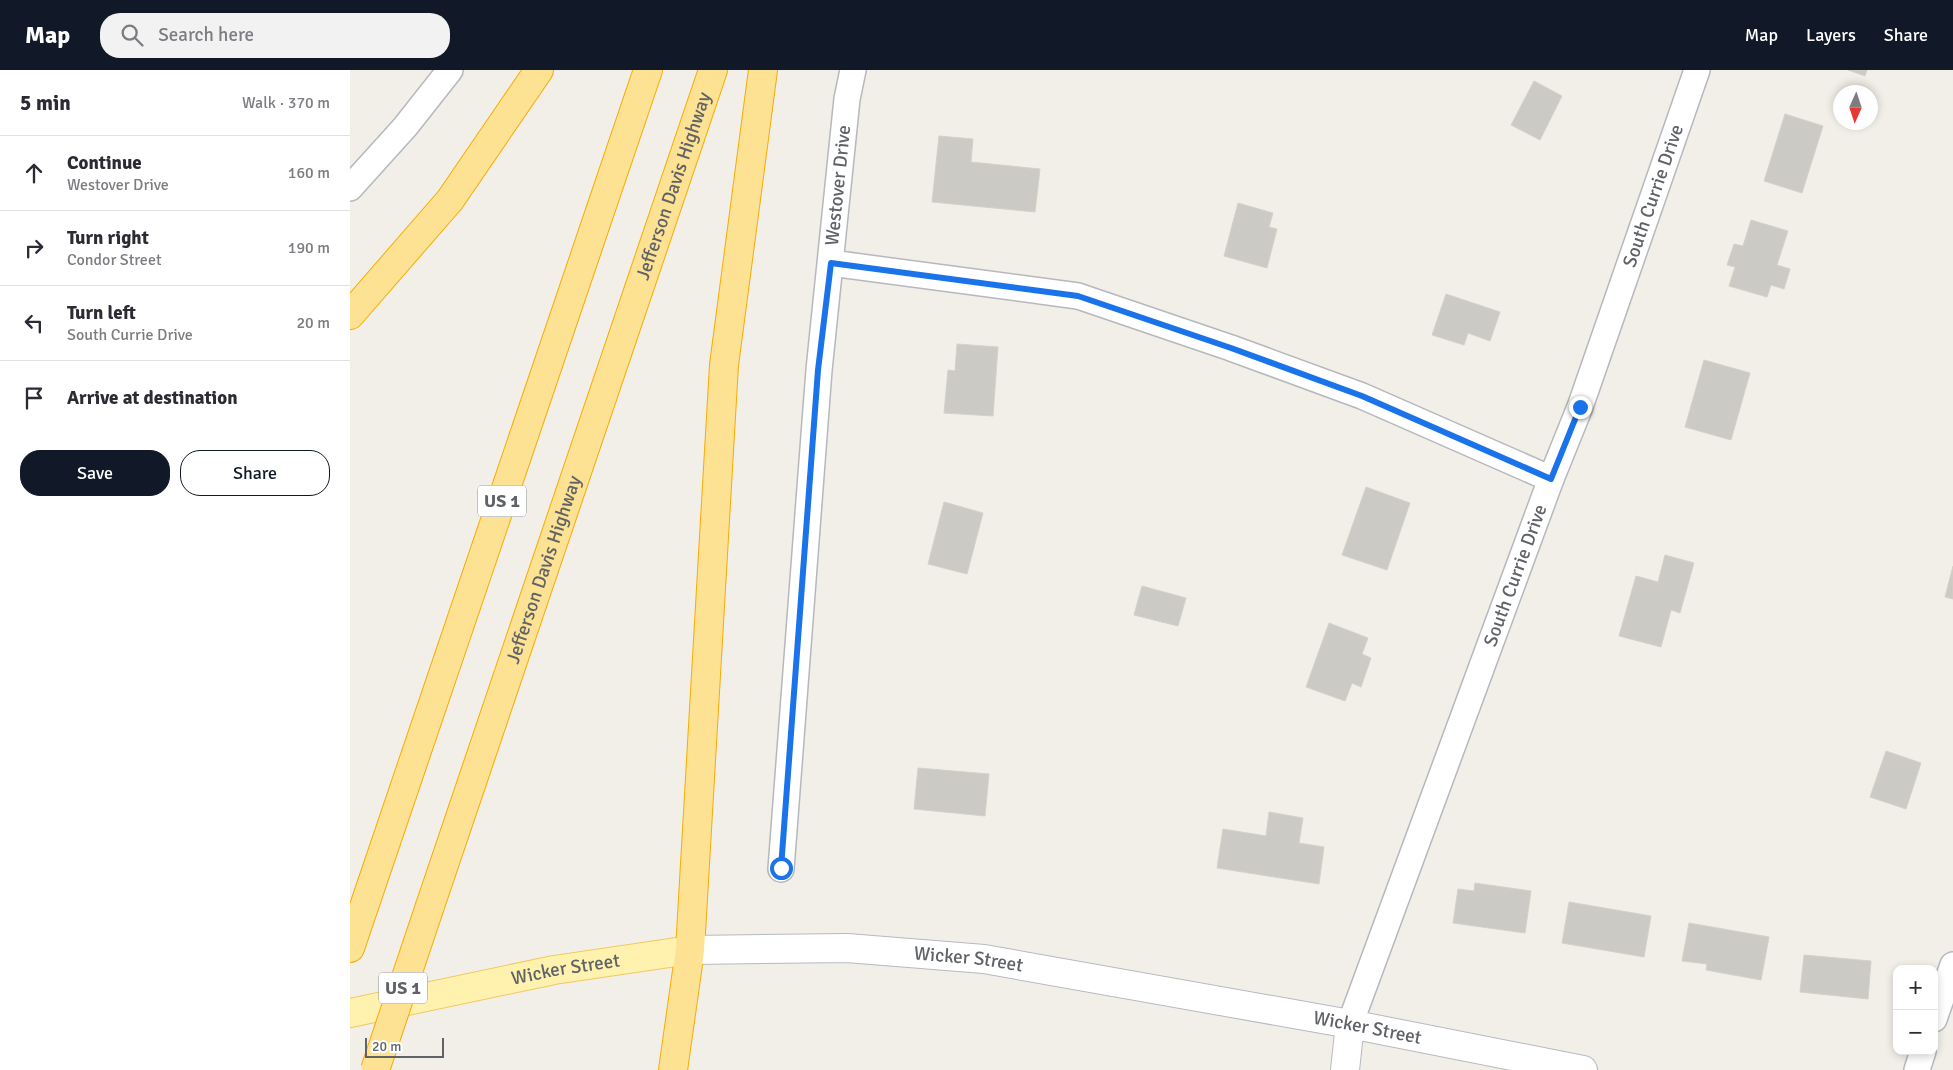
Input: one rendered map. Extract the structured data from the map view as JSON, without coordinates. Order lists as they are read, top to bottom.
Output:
{
  "streets": {
    "highway": ["Jefferson Davis Highway", "US 1"],
    "main road": ["Wicker Street"],
    "street": ["Westover Drive", "South Currie Drive"]
  },
  "crossings": [
    ["South Currie Drive", "Wicker Street"]
  ],
  "scale_bar": "20 m",
  "north": "bottom",
  "page": {
    "header": "Map",
    "search": "Search here",
    "nav": ["Map", "Layers", "Share"],
    "heading": ["5 min", "Walk · 370 m"],
    "list": [
      ["Continue", "Westover Drive", "160 m"],
      ["Turn right", "Condor Street", "190 m"],
      ["Turn left", "South Currie Drive", "20 m"],
      "Arrive at destination"
    ],
    "buttons": ["Save", "Share"],
    "map_buttons": ["+", "−"],
    "scale": "20 m"
  }
}
